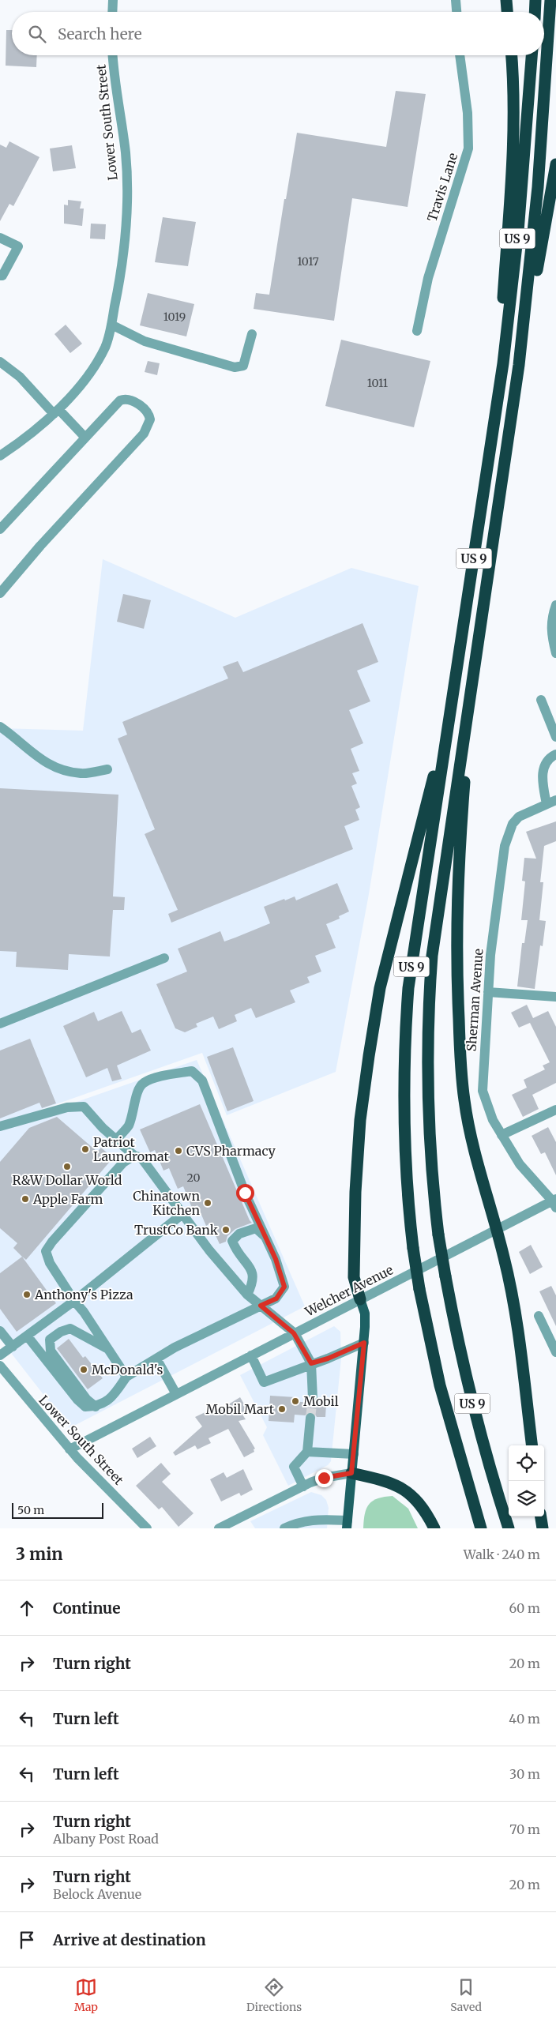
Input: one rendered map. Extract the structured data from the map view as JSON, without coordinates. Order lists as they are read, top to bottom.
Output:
{
  "streets": {
    "highway": ["US 9"],
    "street": [
      "Lower South Street",
      "Travis Lane",
      "Sherman Avenue",
      "Welcher Avenue"
    ]
  },
  "crossings": [
    ["Lower South Street", "Welcher Avenue"],
    ["Sherman Avenue", "Welcher Avenue"]
  ],
  "places": [
    "Patriot Laundromat",
    "CVS Pharmacy",
    "R&W Dollar World",
    "Apple Farm",
    "Chinatown Kitchen",
    "TrustCo Bank",
    "Anthony's Pizza",
    "McDonald's",
    "Mobil",
    "Mobil Mart"
  ],
  "house_numbers": [
    "1017",
    "1019",
    "1011",
    "20"
  ],
  "scale_bar": "50 m",
  "page": {
    "search": "Search here",
    "scale": "50 m",
    "heading": ["3 min", "Walk · 240 m"],
    "list": [
      ["Continue", "60 m"],
      ["Turn right", "20 m"],
      ["Turn left", "40 m"],
      ["Turn left", "30 m"],
      ["Turn right", "Albany Post Road", "70 m"],
      ["Turn right", "Belock Avenue", "20 m"],
      "Arrive at destination"
    ],
    "nav": ["Map", "Directions", "Saved"]
  }
}
